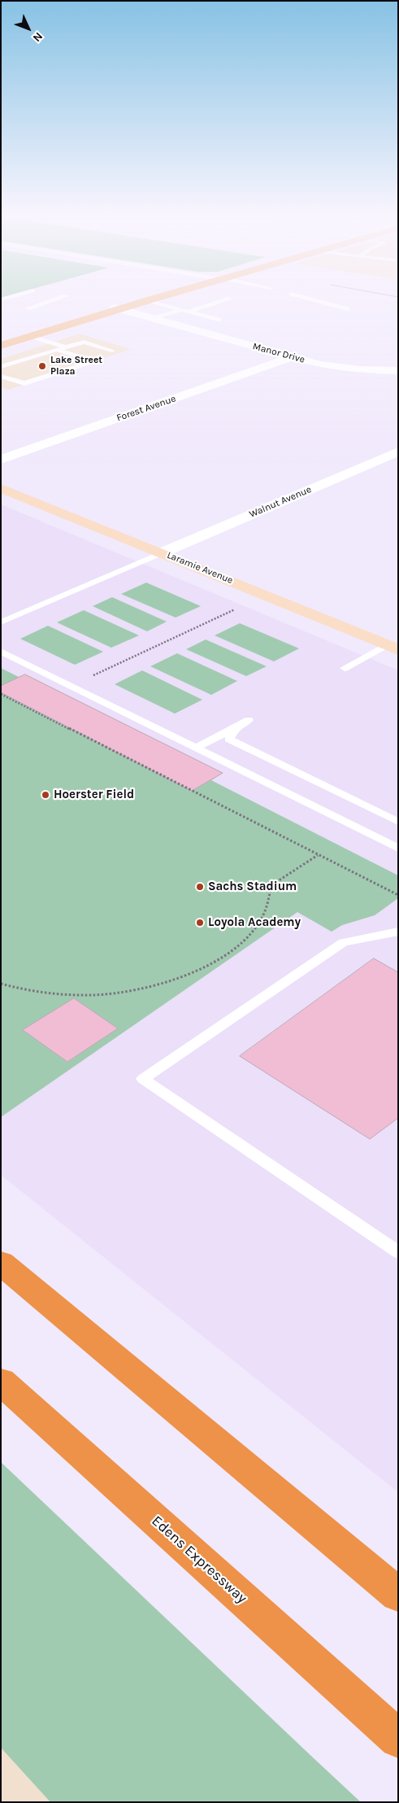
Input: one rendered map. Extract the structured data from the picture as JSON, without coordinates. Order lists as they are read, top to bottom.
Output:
{
  "streets": {
    "highway": ["Edens Expressway"],
    "street": [
      "Manor Drive",
      "Forest Avenue",
      "Walnut Avenue",
      "Laramie Avenue"
    ]
  },
  "crossings": [
    ["Manor Drive", "Forest Avenue"],
    ["Walnut Avenue", "Laramie Avenue"]
  ],
  "places": [
    "Lake Street Plaza",
    "Hoerster Field",
    "Sachs Stadium",
    "Loyola Academy"
  ],
  "north": "bottom right"
}
